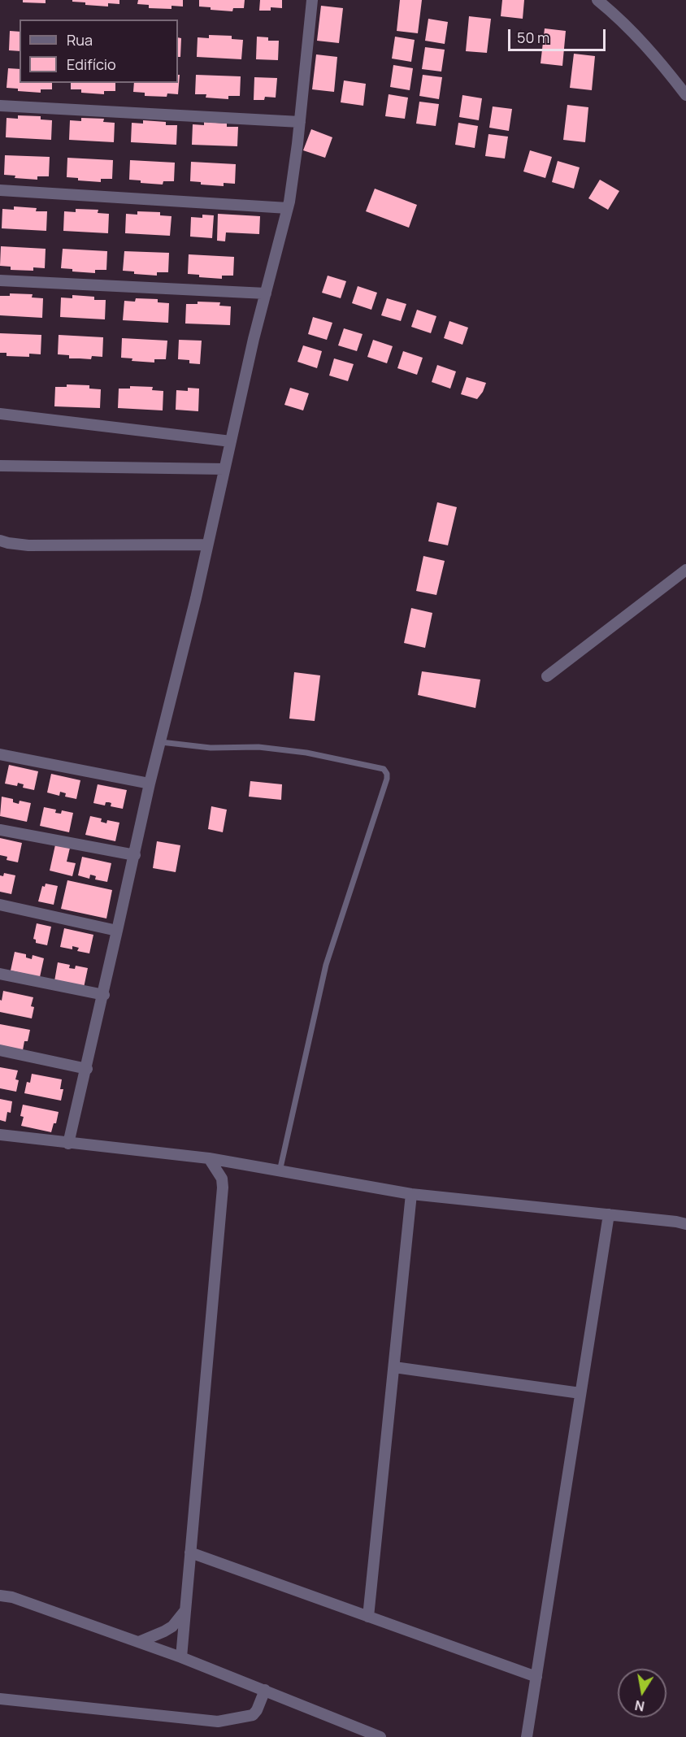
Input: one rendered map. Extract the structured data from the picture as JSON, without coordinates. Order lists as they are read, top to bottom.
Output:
{
  "legend": ["Rua", "Edifício"],
  "scale_bar": "50 m",
  "north": "bottom"
}
